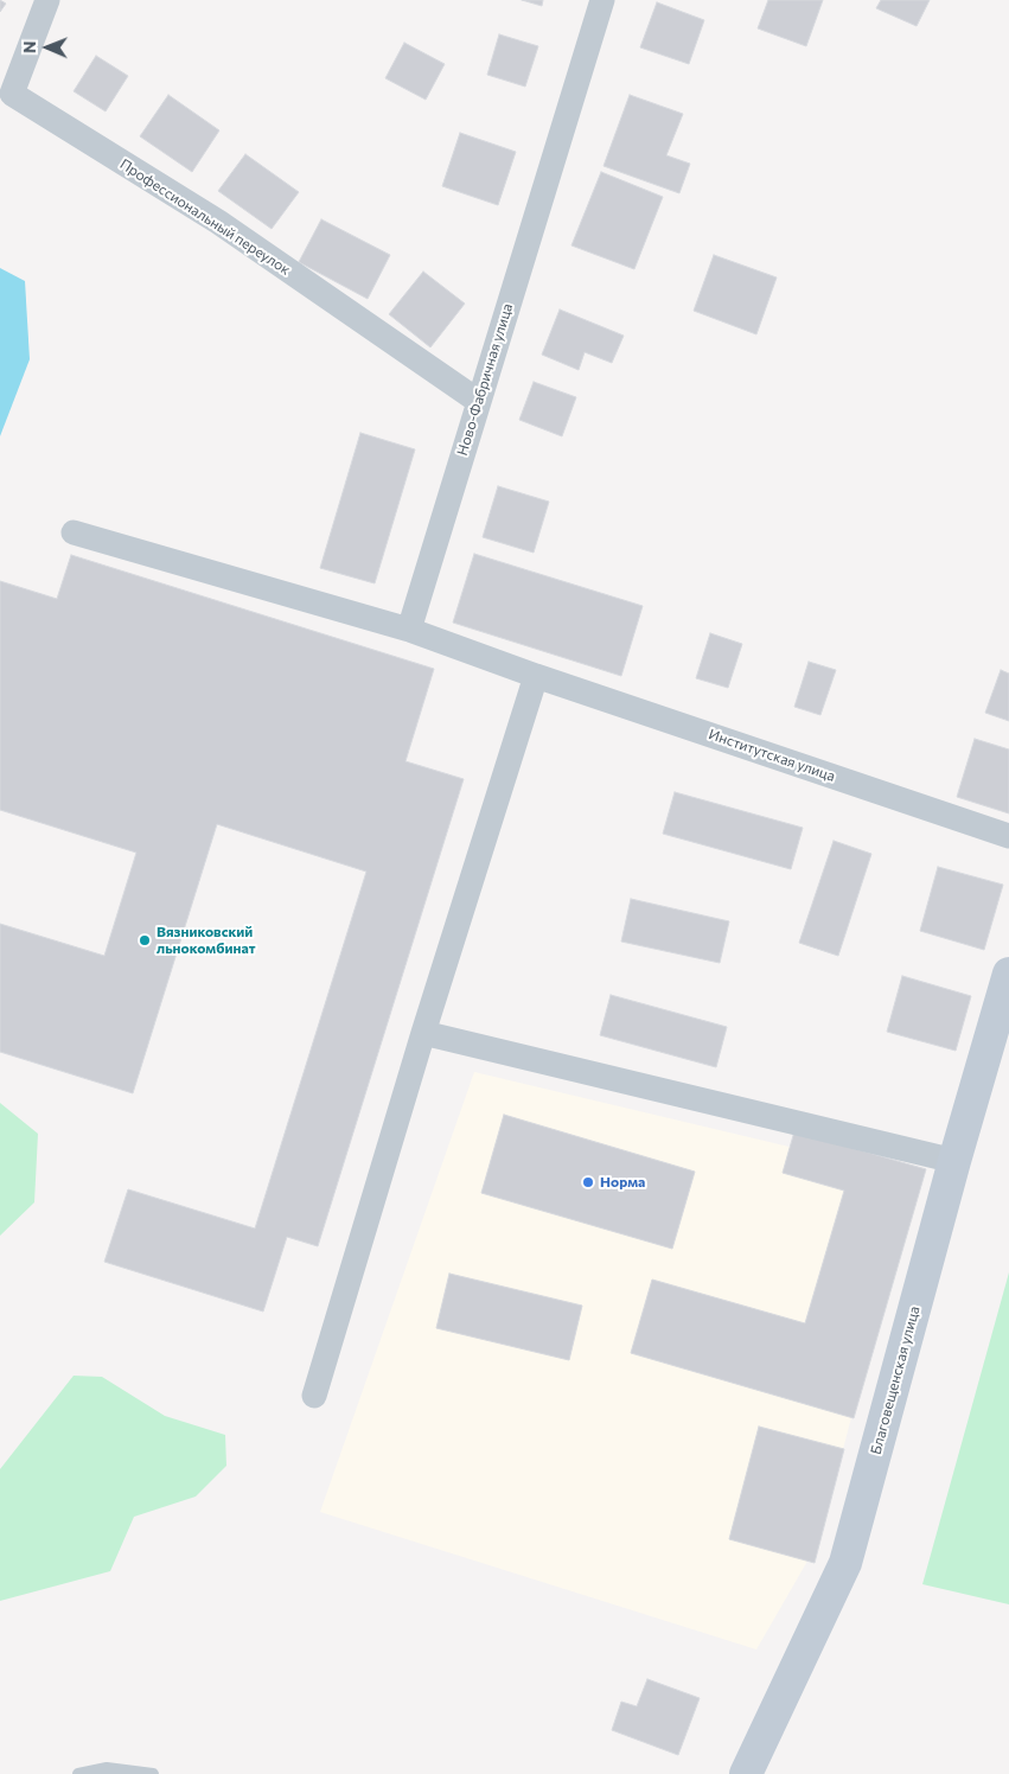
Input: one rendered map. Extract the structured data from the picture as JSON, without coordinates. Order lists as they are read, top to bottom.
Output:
{
  "streets": {
    "main road": ["Благовещенская улица"],
    "street": ["Профессиональный переулок", "Ново-Фабричная улица", "Институтская улица"]
  },
  "crossings": [
    ["Профессиональный переулок", "Ново-Фабричная улица"]
  ],
  "places": ["Вязниковский льнокомбинат", "Норма"],
  "north": "left"
}
